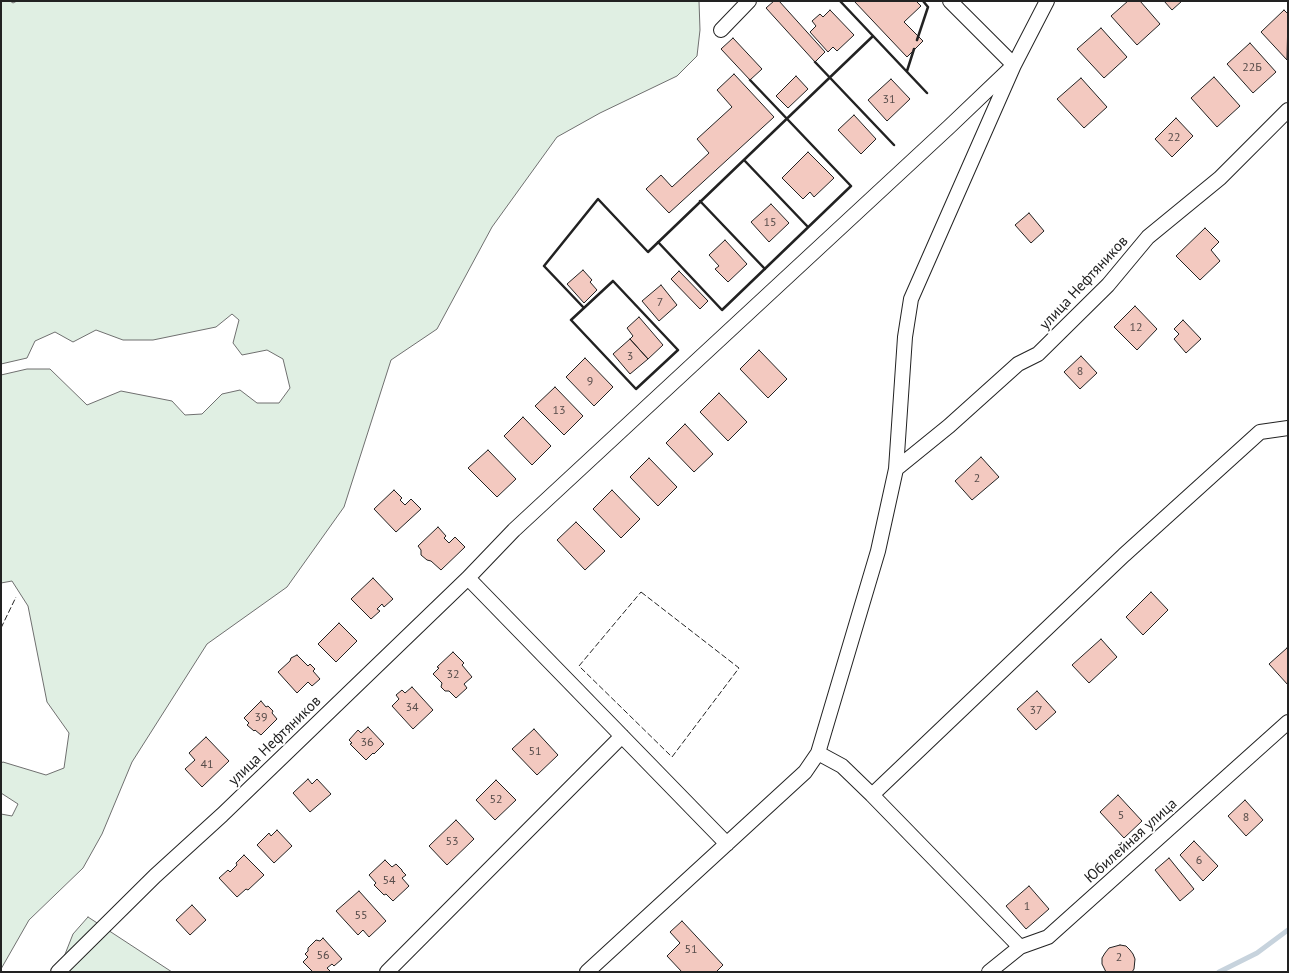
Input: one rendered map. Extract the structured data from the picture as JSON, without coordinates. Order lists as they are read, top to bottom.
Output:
{
  "streets": {
    "street": ["улица Нефтяников", "Юбилейная улица"]
  },
  "house_numbers": [
    "22Б",
    "31",
    "22",
    "15",
    "7",
    "12",
    "3",
    "8",
    "9",
    "13",
    "2",
    "32",
    "34",
    "37",
    "39",
    "36",
    "51",
    "41",
    "52",
    "5",
    "8",
    "53",
    "6",
    "54",
    "1",
    "55",
    "51",
    "56",
    "2"
  ]
}
